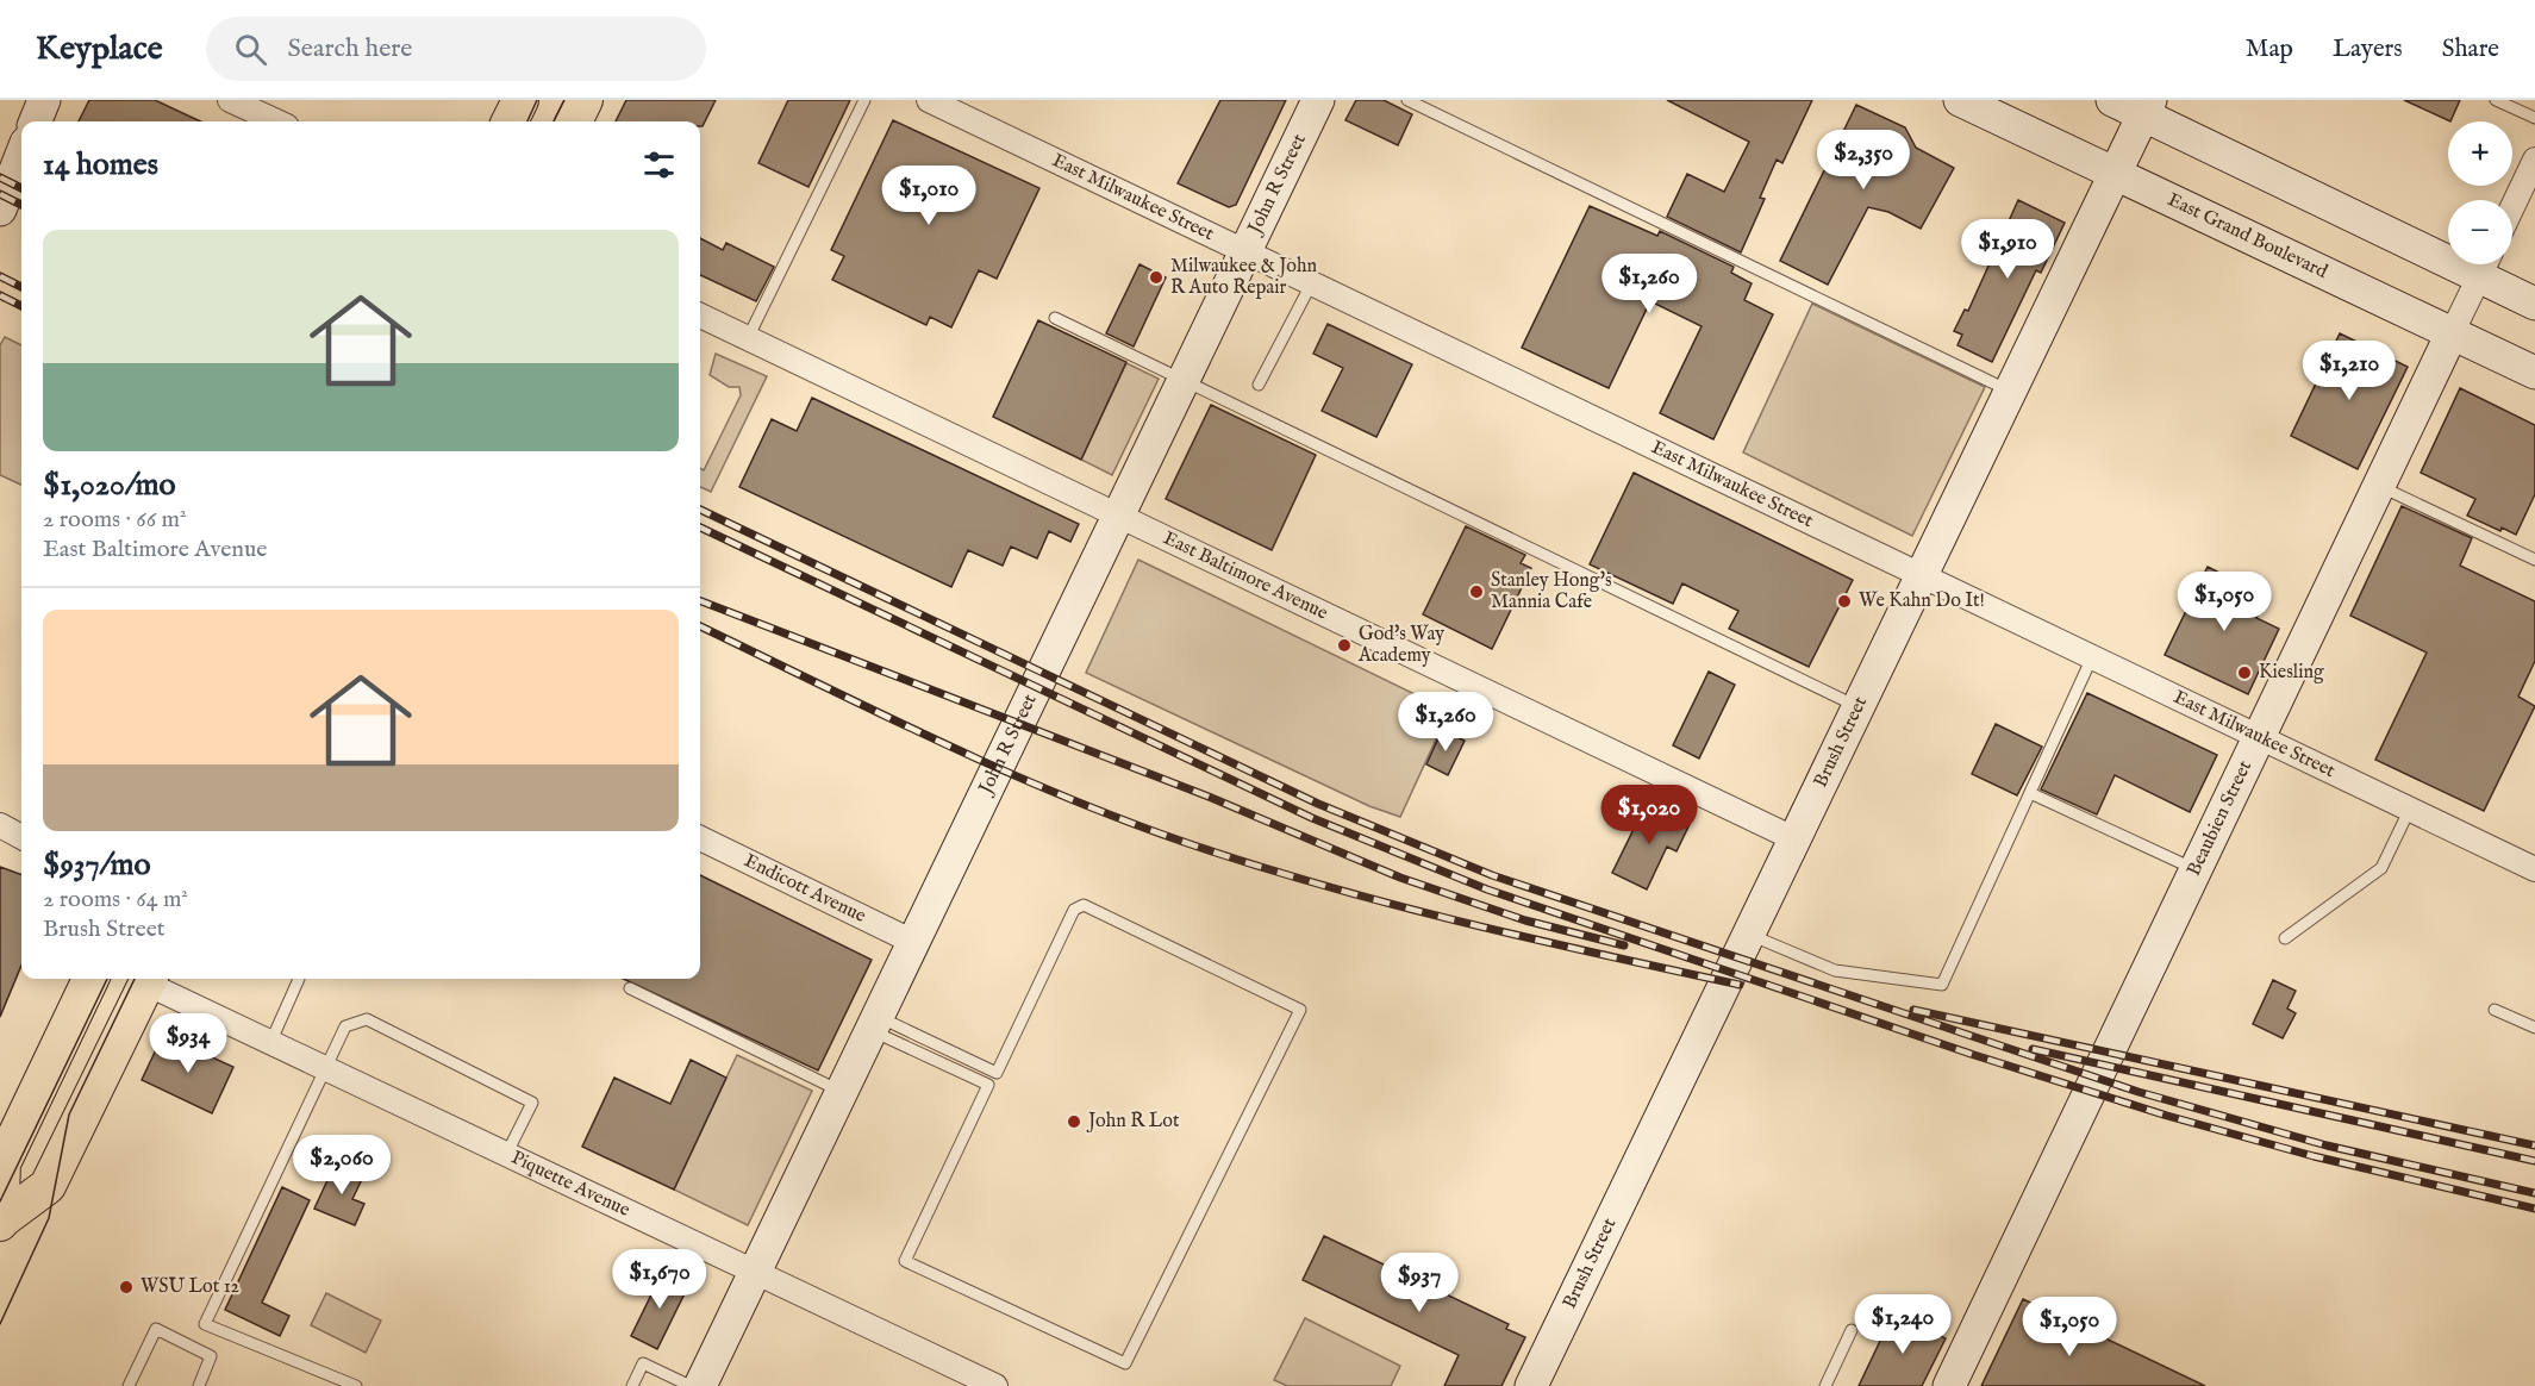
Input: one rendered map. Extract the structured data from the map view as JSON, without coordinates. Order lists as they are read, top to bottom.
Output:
{
  "streets": {
    "street": [
      "John R Street",
      "East Milwaukee Street",
      "East Grand Boulevard",
      "East Baltimore Avenue",
      "Brush Street",
      "Beaubien Street",
      "Endicott Avenue",
      "Piquette Avenue"
    ]
  },
  "crossings": [
    ["John R Street", "East Milwaukee Street"],
    ["John R Street", "East Baltimore Avenue"],
    ["John R Street", "Endicott Avenue"],
    ["John R Street", "Piquette Avenue"],
    ["East Milwaukee Street", "Brush Street"],
    ["East Milwaukee Street", "Beaubien Street"],
    ["East Grand Boulevard", "Brush Street"],
    ["East Grand Boulevard", "Beaubien Street"],
    ["East Baltimore Avenue", "Brush Street"]
  ],
  "places": [
    "Milwaukee & John R Auto Repair",
    "Stanley Hong's Mannia Cafe",
    "We Kahn Do It!",
    "God's Way Academy",
    "Kiesling",
    "John R Lot",
    "WSU Lot 12"
  ],
  "page": {
    "header": "Keyplace",
    "search": "Search here",
    "nav": ["Map", "Layers", "Share"],
    "map_buttons": ["+", "−"],
    "heading": "14 homes",
    "price": [
      "$2,350",
      "$1,010",
      "$1,910",
      "$1,260",
      "$1,210",
      "$1,050",
      "$1,260",
      "$1,020",
      "$934",
      "$2,060",
      "$1,670",
      "$937",
      "$1,240",
      "$1,050"
    ],
    "list": [
      {
        "name": "$1,020/mo",
        "note": "2 rooms · 66 m² · East Baltimore Avenue"
      },
      {
        "name": "$937/mo",
        "note": "2 rooms · 64 m² · Brush Street"
      }
    ]
  }
}
